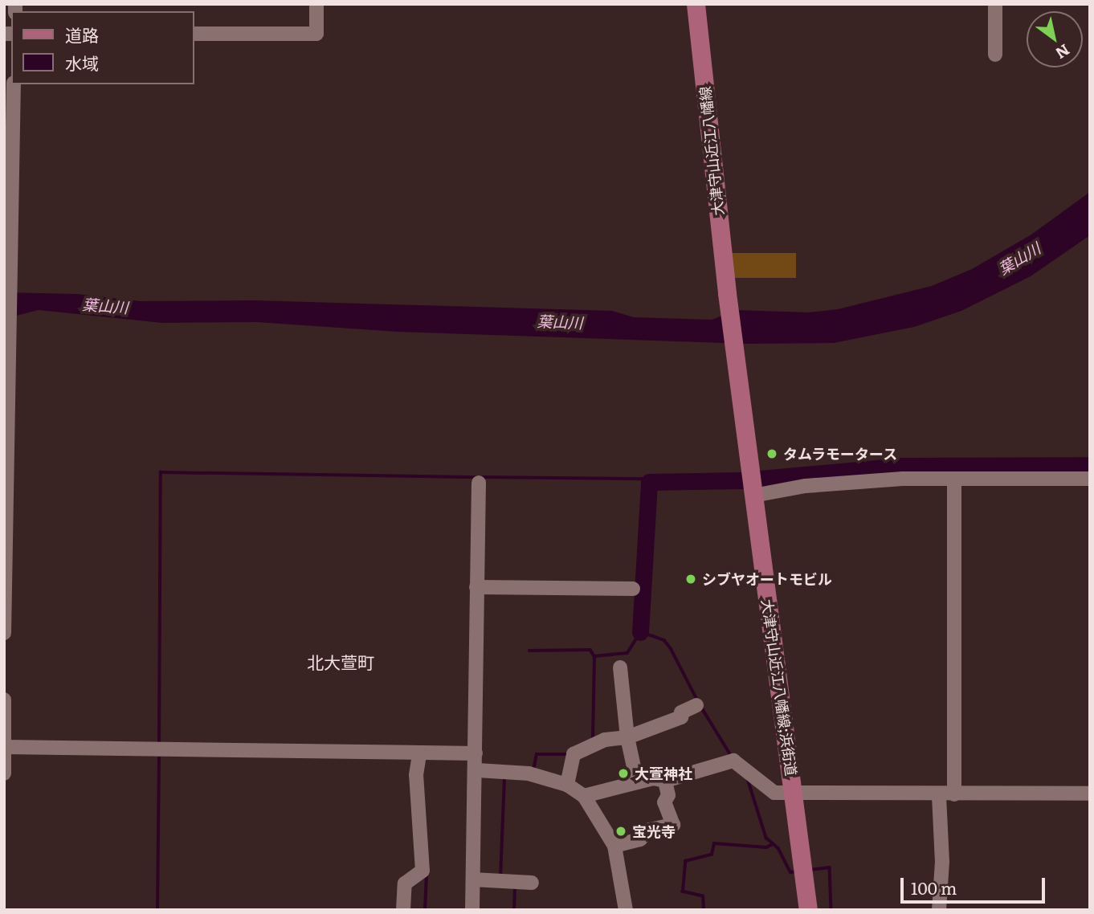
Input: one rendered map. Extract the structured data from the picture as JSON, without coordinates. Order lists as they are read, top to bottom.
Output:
{
  "streets": {
    "main road": ["大津守山近江八幡線", "大津守山近江八幡線;浜街道"]
  },
  "crossings": [
    ["大津守山近江八幡線", "大津守山近江八幡線;浜街道"]
  ],
  "districts": ["北大萱町"],
  "water": ["葉山川"],
  "places": [
    "タムラモータース",
    "シブヤオートモビル",
    "大萱神社",
    "宝光寺"
  ],
  "legend": ["道路", "水域"],
  "scale_bar": "100 m",
  "north": "bottom right"
}
